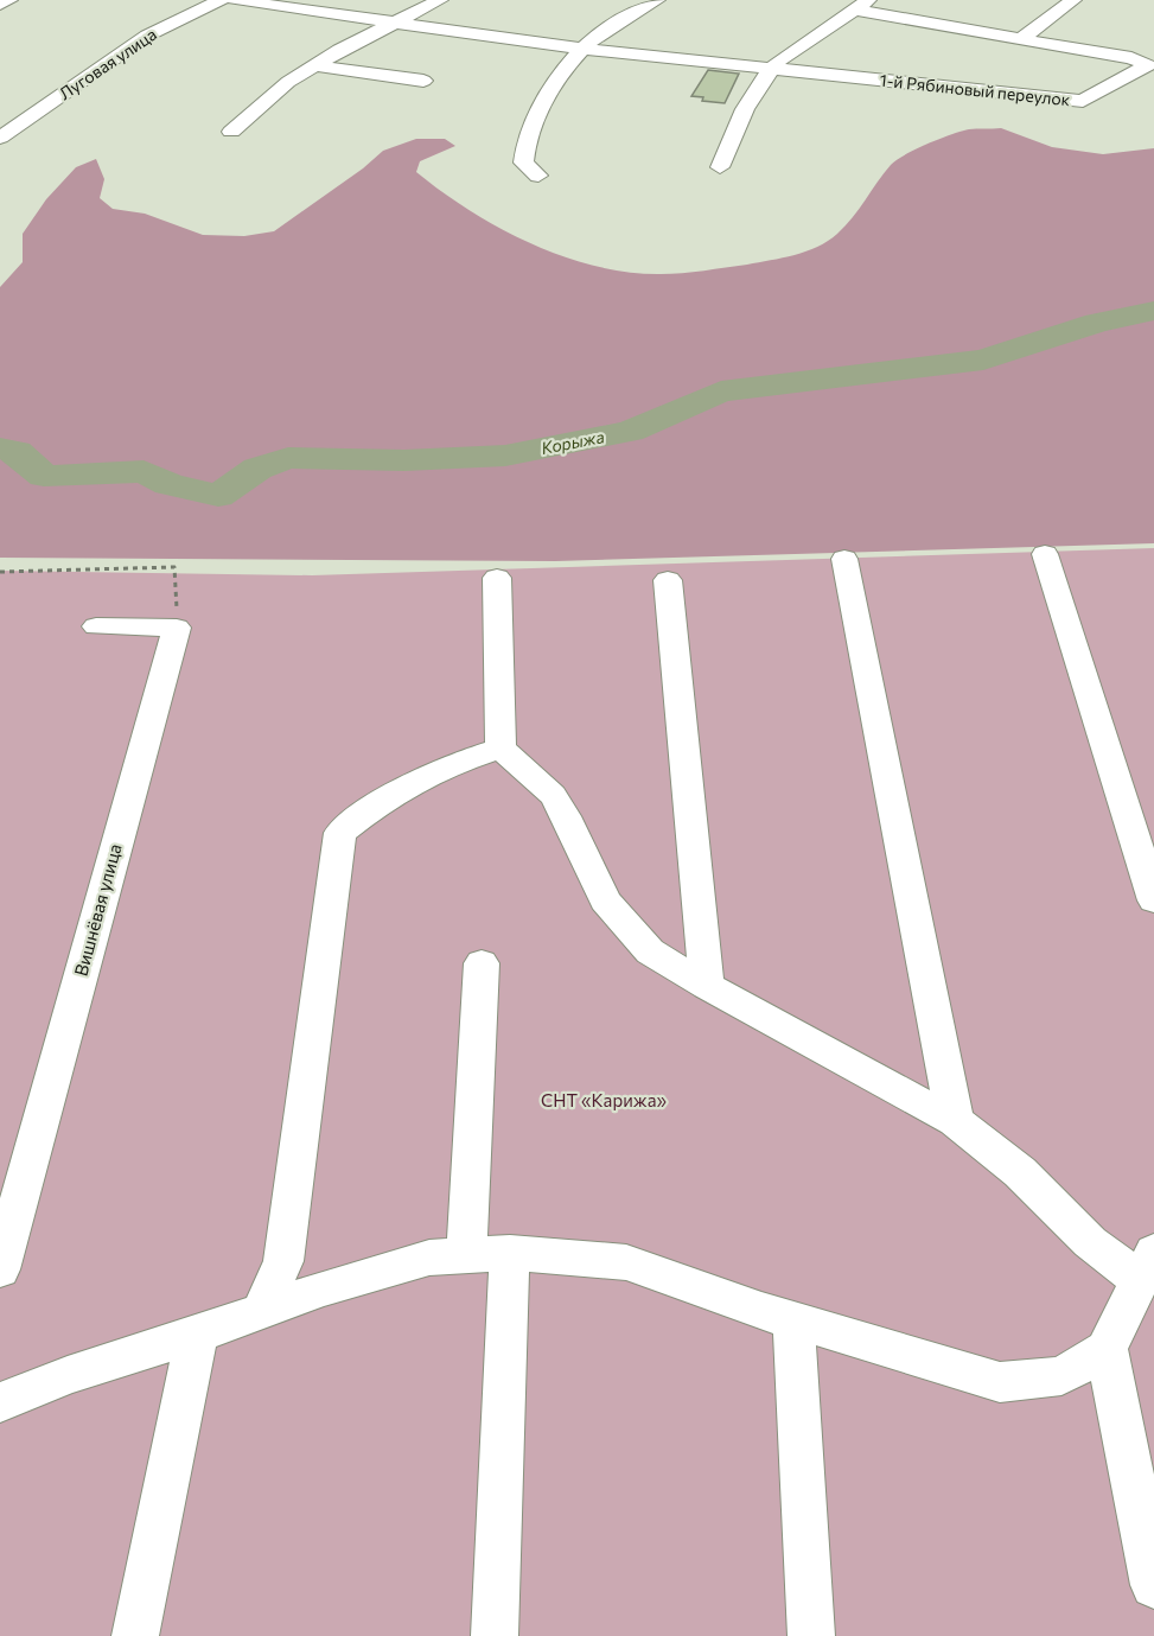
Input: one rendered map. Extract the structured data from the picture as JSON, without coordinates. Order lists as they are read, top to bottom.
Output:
{
  "streets": {
    "street": ["Луговая улица", "1-й Рябиновый переулок", "Вишнёвая улица"]
  },
  "water": ["Корыжа"],
  "parks": ["СНТ «Карижа»"]
}
